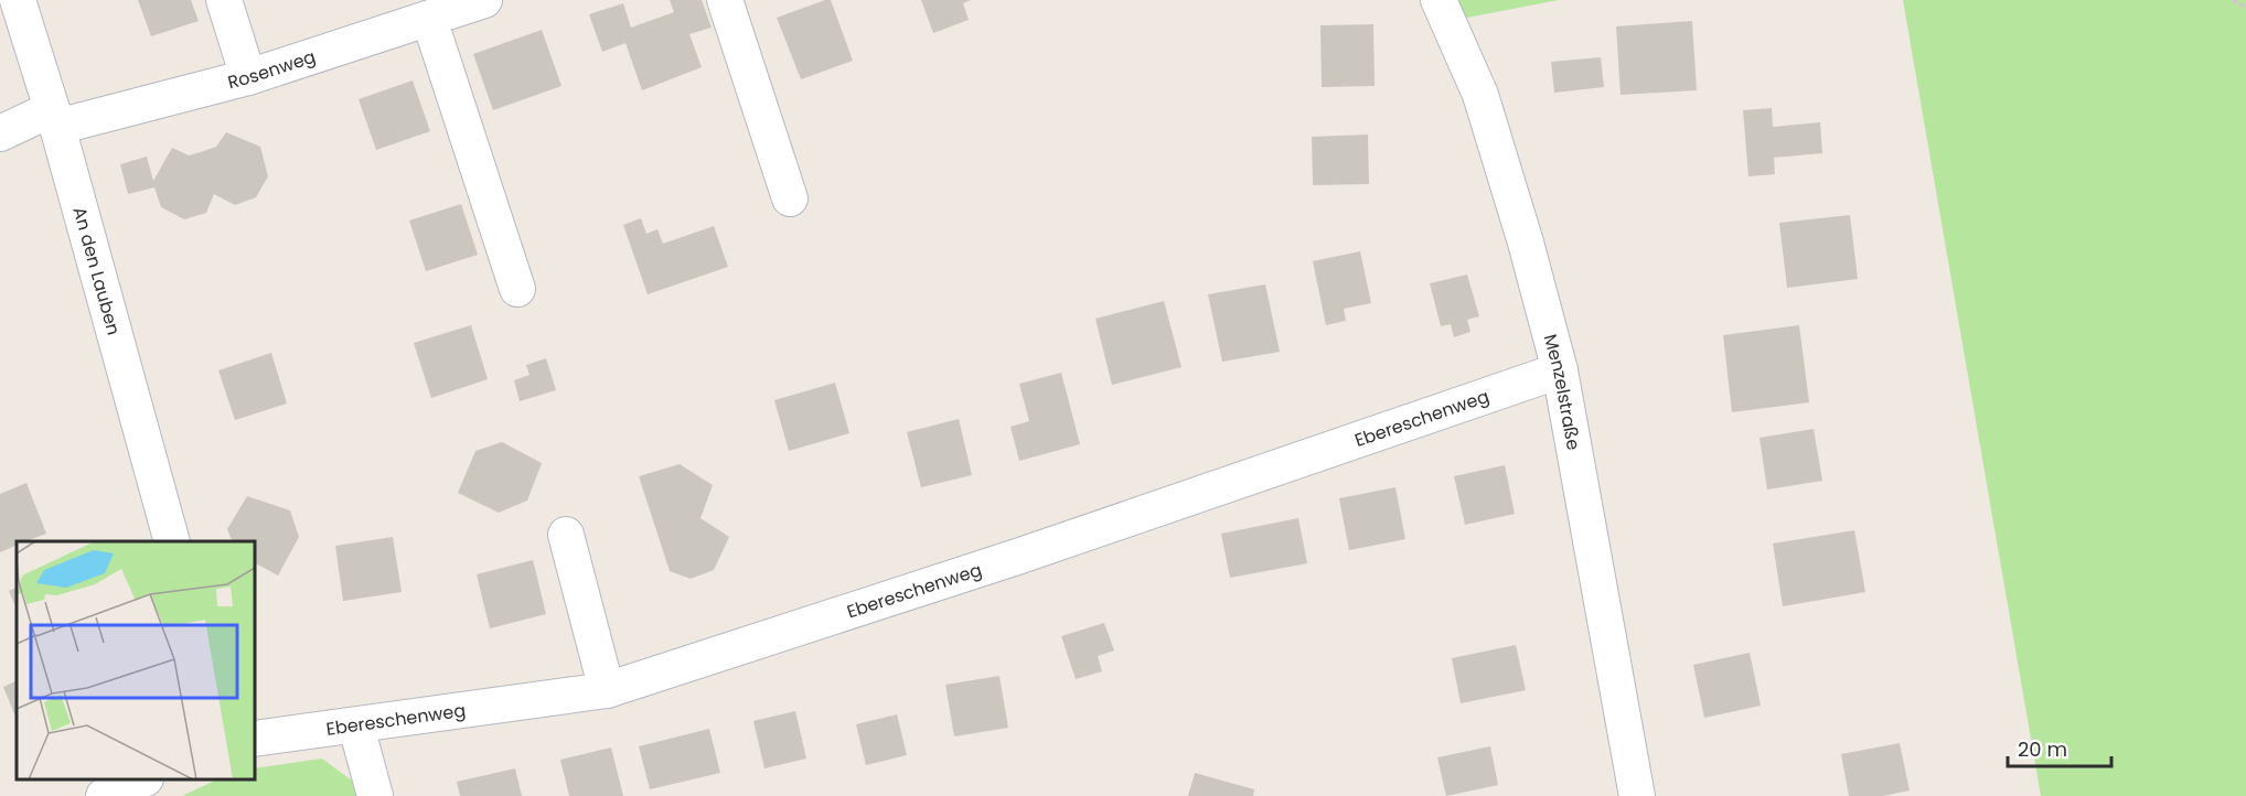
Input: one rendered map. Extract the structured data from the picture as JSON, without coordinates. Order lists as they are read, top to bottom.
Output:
{
  "streets": {
    "street": [
      "Rosenweg",
      "An den Lauben",
      "Menzelstraße",
      "Ebereschenweg"
    ]
  },
  "crossings": [
    ["Rosenweg", "An den Lauben"],
    ["Menzelstraße", "Ebereschenweg"]
  ],
  "scale_bar": "20 m"
}
